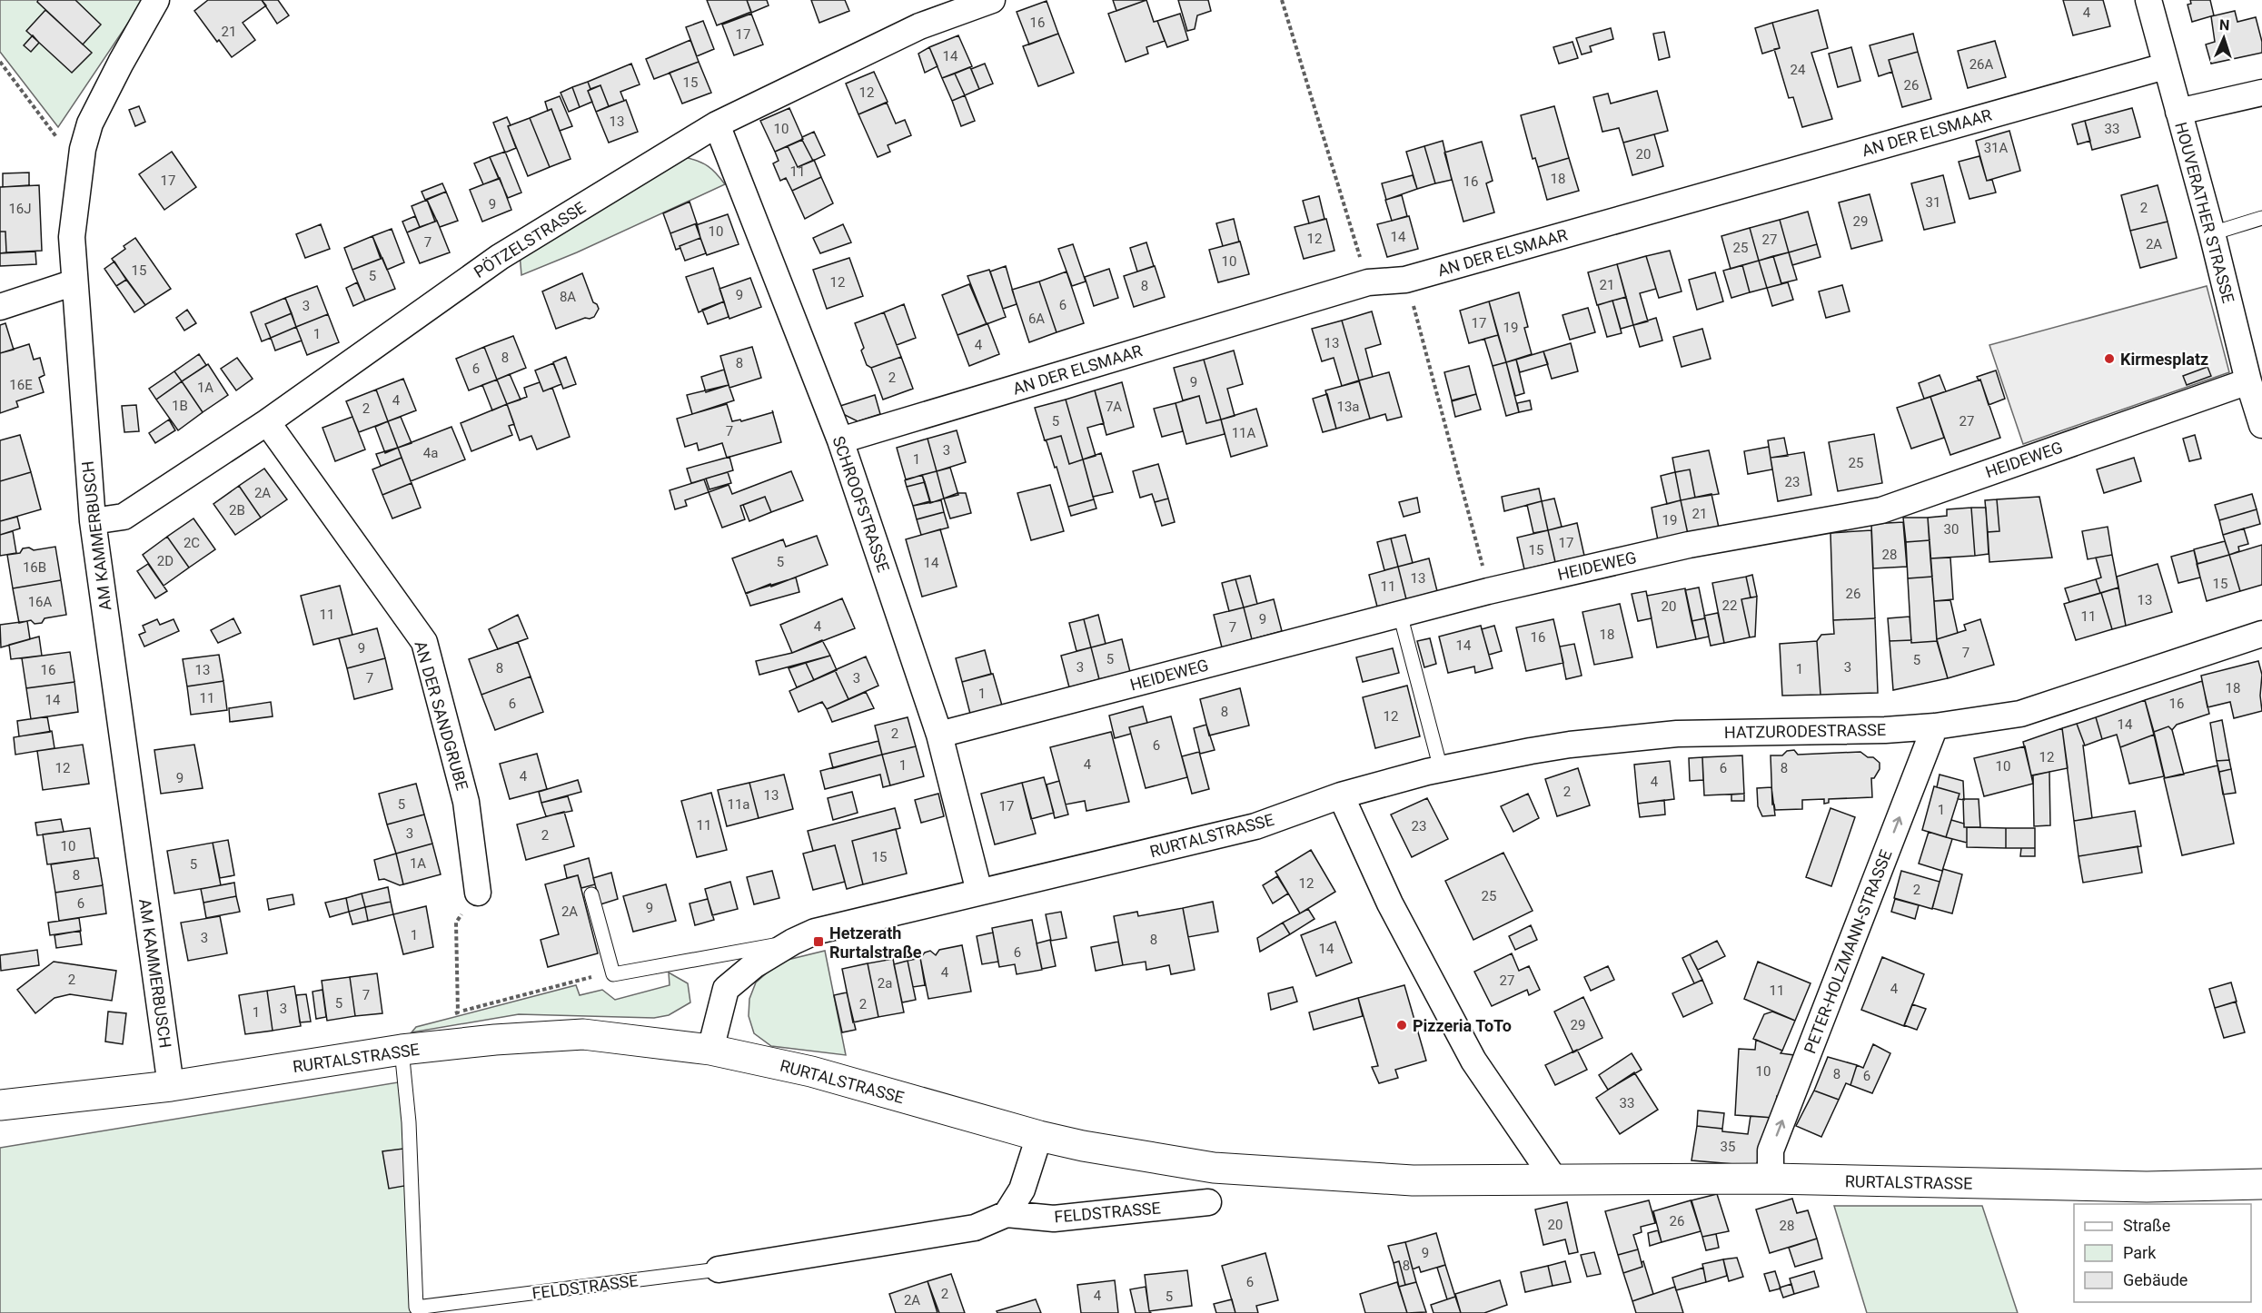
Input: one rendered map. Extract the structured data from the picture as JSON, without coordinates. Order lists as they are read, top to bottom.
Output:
{
  "streets": {
    "street": [
      "AN DER ELSMAAR",
      "HOUVERATHER STRASSE",
      "PÖTZELSTRASSE",
      "HEIDEWEG",
      "SCHROOFSTRASSE",
      "AM KAMMERBUSCH",
      "AN DER SANDGRUBE",
      "HATZURODESTRASSE",
      "RURTALSTRASSE",
      "PETER-HOLZMANN-STRASSE",
      "FELDSTRASSE"
    ]
  },
  "crossings": [
    ["AN DER ELSMAAR", "HOUVERATHER STRASSE"],
    ["AN DER ELSMAAR", "SCHROOFSTRASSE"],
    ["HOUVERATHER STRASSE", "HEIDEWEG"],
    ["PÖTZELSTRASSE", "SCHROOFSTRASSE"],
    ["PÖTZELSTRASSE", "AM KAMMERBUSCH"],
    ["PÖTZELSTRASSE", "AN DER SANDGRUBE"],
    ["HEIDEWEG", "SCHROOFSTRASSE"],
    ["SCHROOFSTRASSE", "RURTALSTRASSE"],
    ["AM KAMMERBUSCH", "RURTALSTRASSE"],
    ["HATZURODESTRASSE", "RURTALSTRASSE"],
    ["HATZURODESTRASSE", "PETER-HOLZMANN-STRASSE"],
    ["RURTALSTRASSE", "PETER-HOLZMANN-STRASSE"],
    ["RURTALSTRASSE", "FELDSTRASSE"]
  ],
  "one_way": ["PETER-HOLZMANN-STRASSE"],
  "places": {
    "other": ["Kirmesplatz", "Pizzeria ToTo"],
    "transit": ["Hetzerath Rurtalstraße"]
  },
  "house_numbers": [
    "4",
    "16",
    "21",
    "17",
    "14",
    "26A",
    "24",
    "15",
    "26",
    "12",
    "13",
    "10",
    "33",
    "31A",
    "20",
    "11",
    "18",
    "17",
    "16",
    "31",
    "9",
    "2",
    "16J",
    "29",
    "10",
    "14",
    "12",
    "27",
    "7",
    "2A",
    "25",
    "10",
    "15",
    "5",
    "12",
    "21",
    "8",
    "9",
    "8A",
    "6",
    "3",
    "6A",
    "17",
    "19",
    "1",
    "13",
    "4",
    "8",
    "8",
    "6",
    "2",
    "9",
    "16E",
    "1A",
    "4",
    "1B",
    "7A",
    "13a",
    "2",
    "5",
    "27",
    "7",
    "11A",
    "3",
    "4a",
    "1",
    "25",
    "23",
    "2A",
    "2B",
    "21",
    "19",
    "30",
    "2C",
    "17",
    "15",
    "28",
    "2D",
    "5",
    "14",
    "16B",
    "13",
    "15",
    "11",
    "26",
    "13",
    "16A",
    "22",
    "20",
    "11",
    "11",
    "9",
    "4",
    "7",
    "18",
    "16",
    "14",
    "9",
    "7",
    "5",
    "5",
    "3",
    "3",
    "8",
    "1",
    "16",
    "13",
    "7",
    "3",
    "18",
    "1",
    "11",
    "14",
    "6",
    "16",
    "8",
    "12",
    "14",
    "2",
    "6",
    "12",
    "4",
    "1",
    "10",
    "12",
    "6",
    "8",
    "4",
    "9",
    "4",
    "2",
    "13",
    "5",
    "11a",
    "17",
    "1",
    "11",
    "23",
    "3",
    "2",
    "10",
    "15",
    "1A",
    "5",
    "8",
    "12",
    "2",
    "25",
    "6",
    "9",
    "2A",
    "1",
    "3",
    "8",
    "14",
    "6",
    "4",
    "2",
    "27",
    "2a",
    "4",
    "11",
    "7",
    "5",
    "2",
    "3",
    "1",
    "29",
    "10",
    "8",
    "6",
    "33",
    "35",
    "26",
    "20",
    "28",
    "9",
    "8",
    "6",
    "2",
    "4",
    "5",
    "2A"
  ],
  "legend": ["Straße", "Park", "Gebäude"],
  "north": "top"
}
